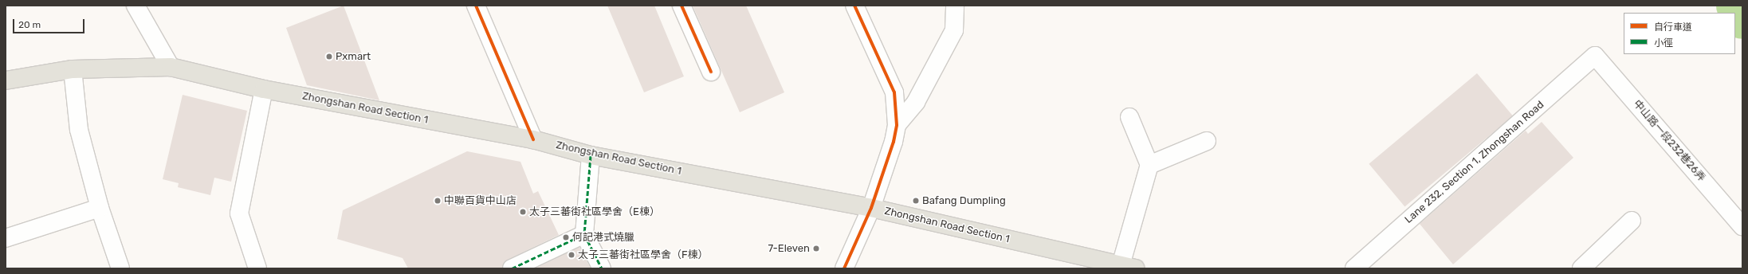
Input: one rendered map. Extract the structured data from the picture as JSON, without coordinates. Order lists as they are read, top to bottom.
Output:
{
  "streets": {
    "main road": ["Zhongshan Road Section 1"],
    "street": ["中山路一段232巷26弄", "Lane 232, Section 1, Zhongshan Road"]
  },
  "crossings": [
    ["中山路一段232巷26弄", "Lane 232, Section 1, Zhongshan Road"]
  ],
  "places": [
    "Pxmart",
    "中聯百貨中山店",
    "Bafang Dumpling",
    "太子三蕃街社區學舍（E棟）",
    "何記港式燒臘",
    "7-Eleven",
    "太子三蕃街社區學舍（F棟）"
  ],
  "legend": ["自行車道", "小徑"],
  "scale_bar": "20 m"
}
